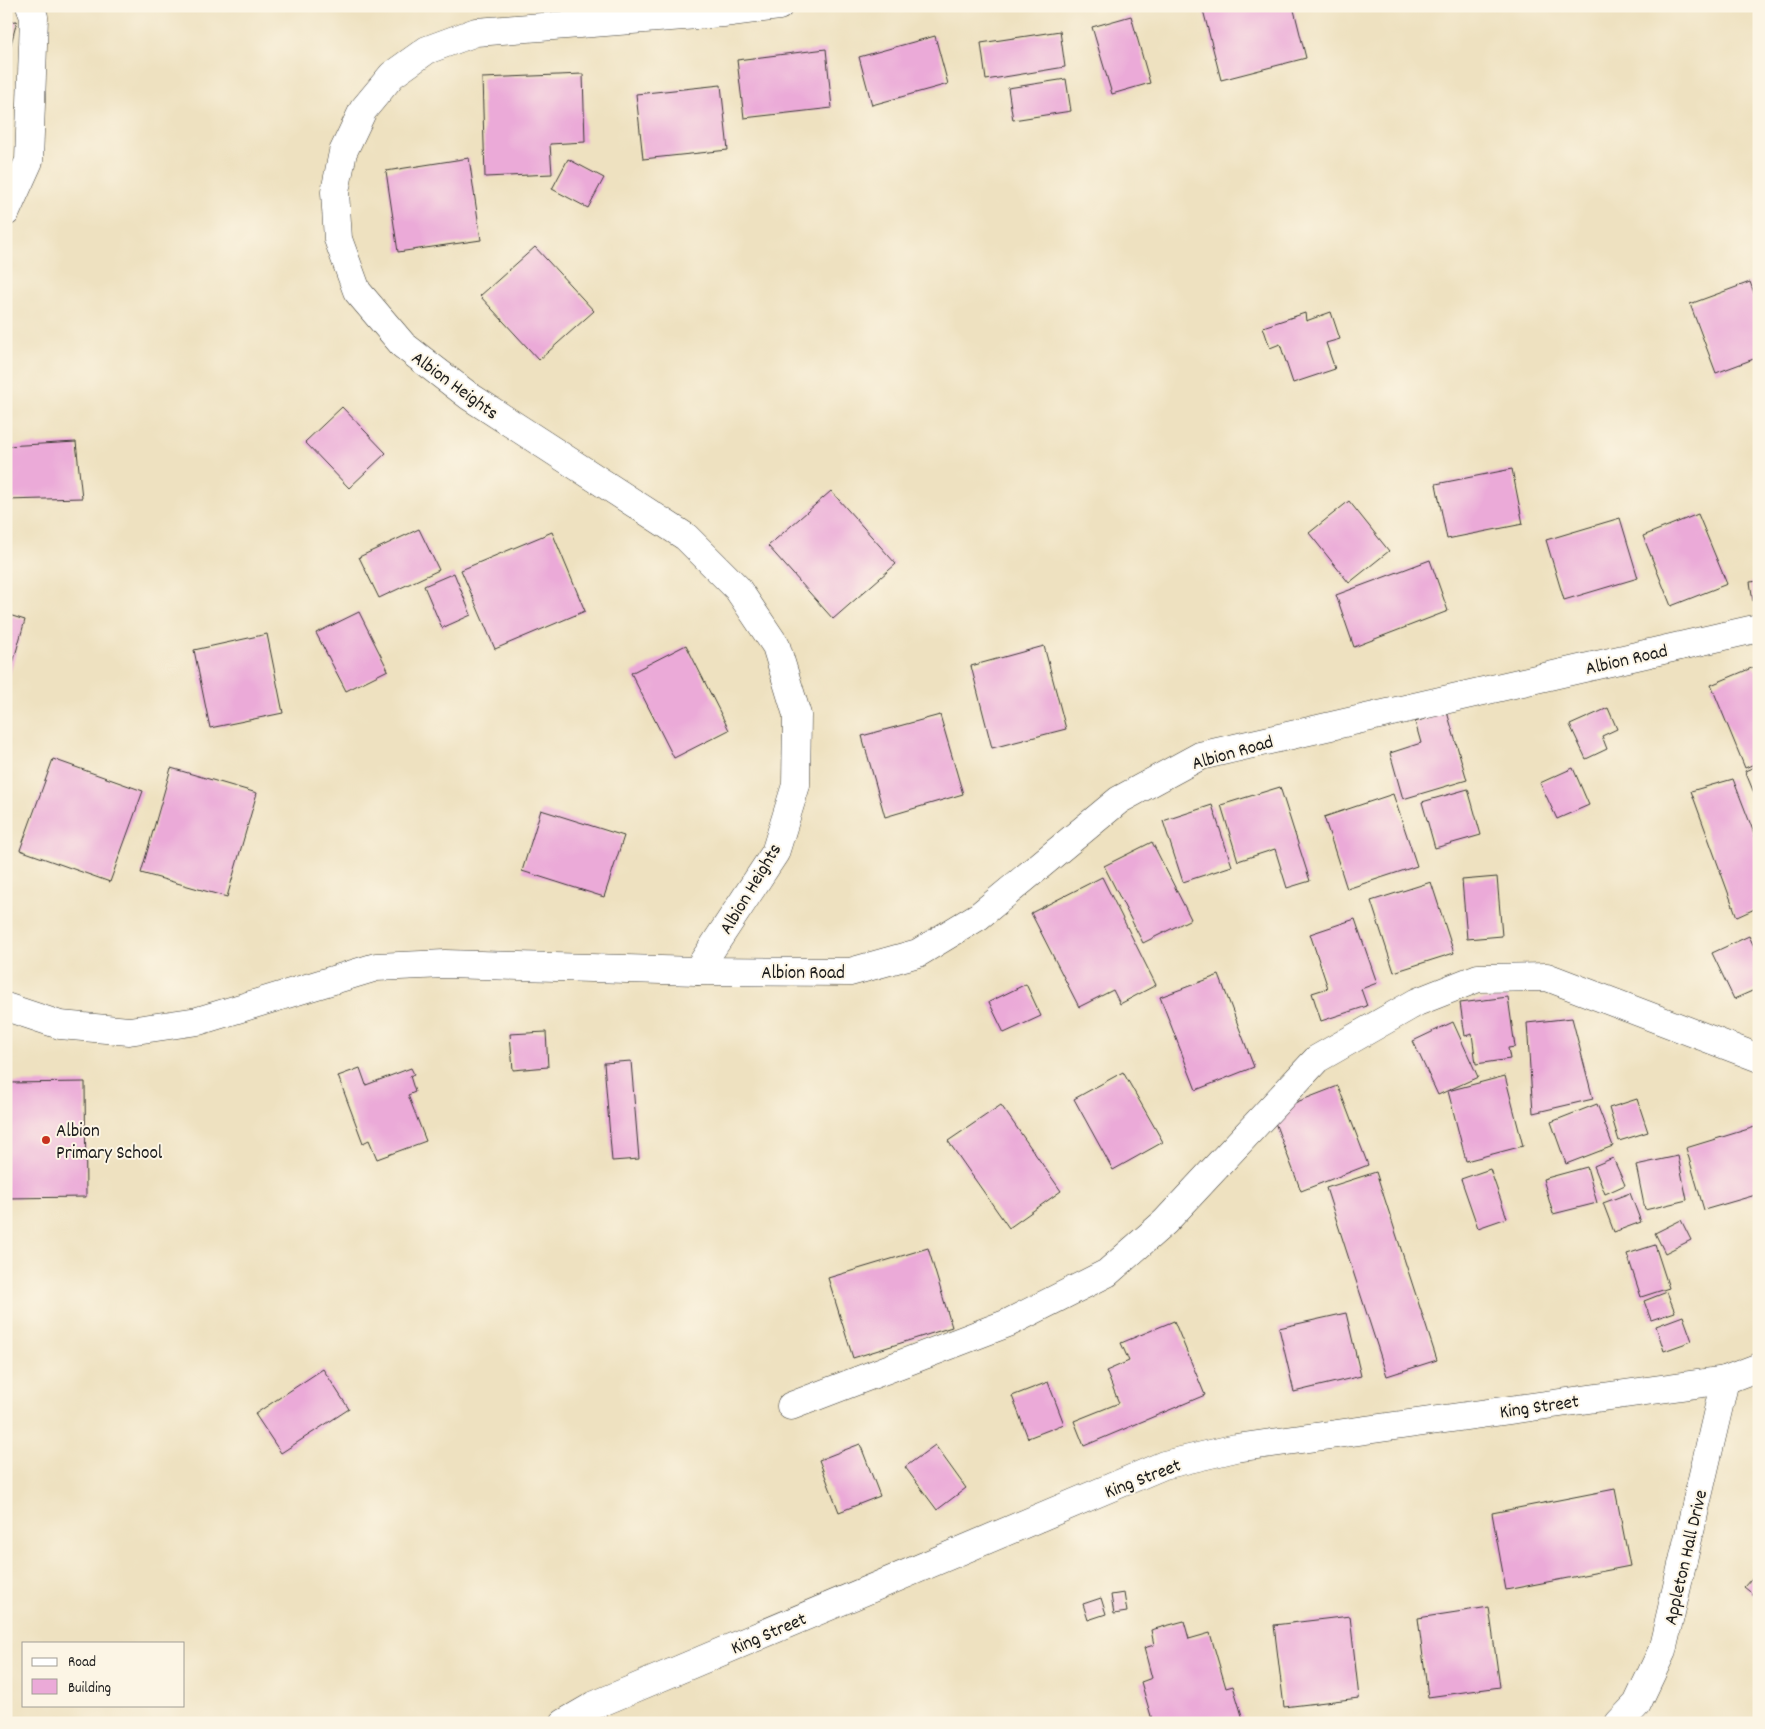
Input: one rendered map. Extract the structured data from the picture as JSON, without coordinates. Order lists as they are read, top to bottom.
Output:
{
  "streets": {
    "street": [
      "Albion Heights",
      "Albion Road",
      "King Street",
      "Appleton Hall Drive"
    ]
  },
  "crossings": [
    ["Albion Heights", "Albion Road"],
    ["King Street", "Appleton Hall Drive"]
  ],
  "places": ["Albion Primary School"],
  "legend": ["Road", "Building"]
}
